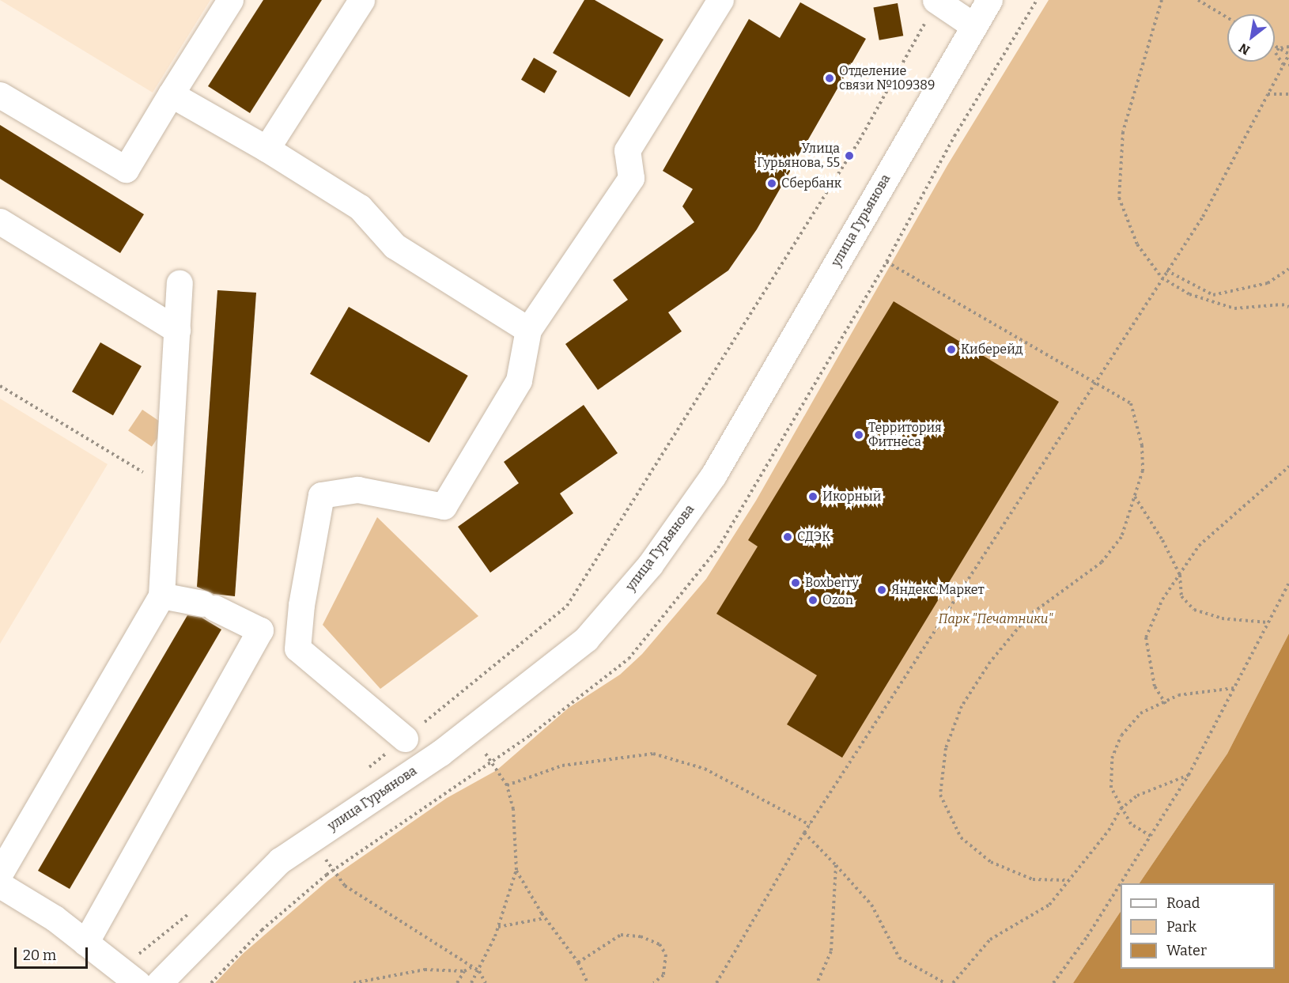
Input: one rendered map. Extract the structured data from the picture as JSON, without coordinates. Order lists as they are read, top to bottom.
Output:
{
  "streets": {
    "street": ["улица Гурьянова"]
  },
  "parks": ["Парк \"Печатники\""],
  "places": [
    "Отделение связи №109389",
    "Улица Гурьянова, 55",
    "Сбербанк",
    "Киберейд",
    "Территория Фитнеса",
    "Икорный",
    "СДЭК",
    "Boxberry",
    "Яндекс.Маркет",
    "Ozon"
  ],
  "legend": ["Road", "Park", "Water"],
  "scale_bar": "20 m",
  "north": "bottom left"
}
